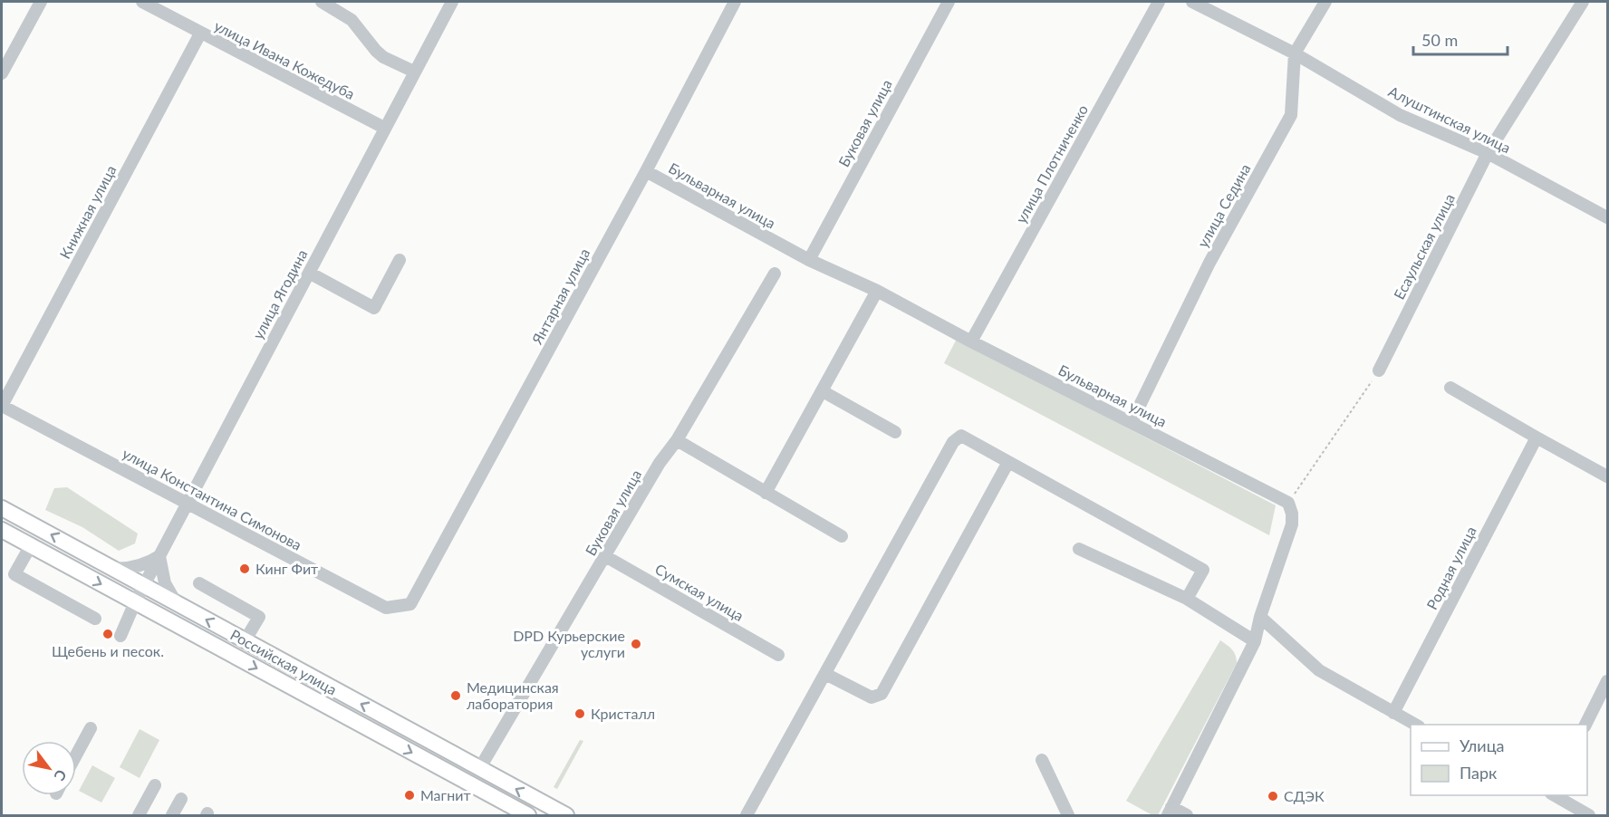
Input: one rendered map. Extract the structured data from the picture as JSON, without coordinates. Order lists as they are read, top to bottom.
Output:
{
  "streets": {
    "main road": ["Российская улица"],
    "street": [
      "улица Ивана Кожедуба",
      "Алуштинская улица",
      "Буковая улица",
      "улица Плотниченко",
      "Бульварная улица",
      "улица Седина",
      "Книжная улица",
      "Есаульская улица",
      "улица Ягодина",
      "Янтарная улица",
      "улица Константина Симонова",
      "Родная улица",
      "Сумская улица"
    ]
  },
  "crossings": [
    ["улица Ивана Кожедуба", "Книжная улица"],
    ["улица Ивана Кожедуба", "улица Ягодина"],
    ["Алуштинская улица", "улица Седина"],
    ["Алуштинская улица", "Есаульская улица"],
    ["Буковая улица", "Бульварная улица"],
    ["Буковая улица", "Сумская улица"],
    ["Буковая улица", "Российская улица"],
    ["улица Плотниченко", "Бульварная улица"],
    ["Бульварная улица", "улица Седина"],
    ["Бульварная улица", "Янтарная улица"],
    ["Книжная улица", "улица Константина Симонова"],
    ["улица Ягодина", "улица Константина Симонова"],
    ["улица Ягодина", "Российская улица"],
    ["Янтарная улица", "улица Константина Симонова"]
  ],
  "places": [
    "Кинг Фит",
    "Щебень и песок.",
    "DPD Курьерские услуги",
    "Медицинская лаборатория",
    "Кристалл",
    "Магнит",
    "СДЭК"
  ],
  "legend": ["Улица", "Парк"],
  "scale_bar": "50 m",
  "north": "bottom right"
}
